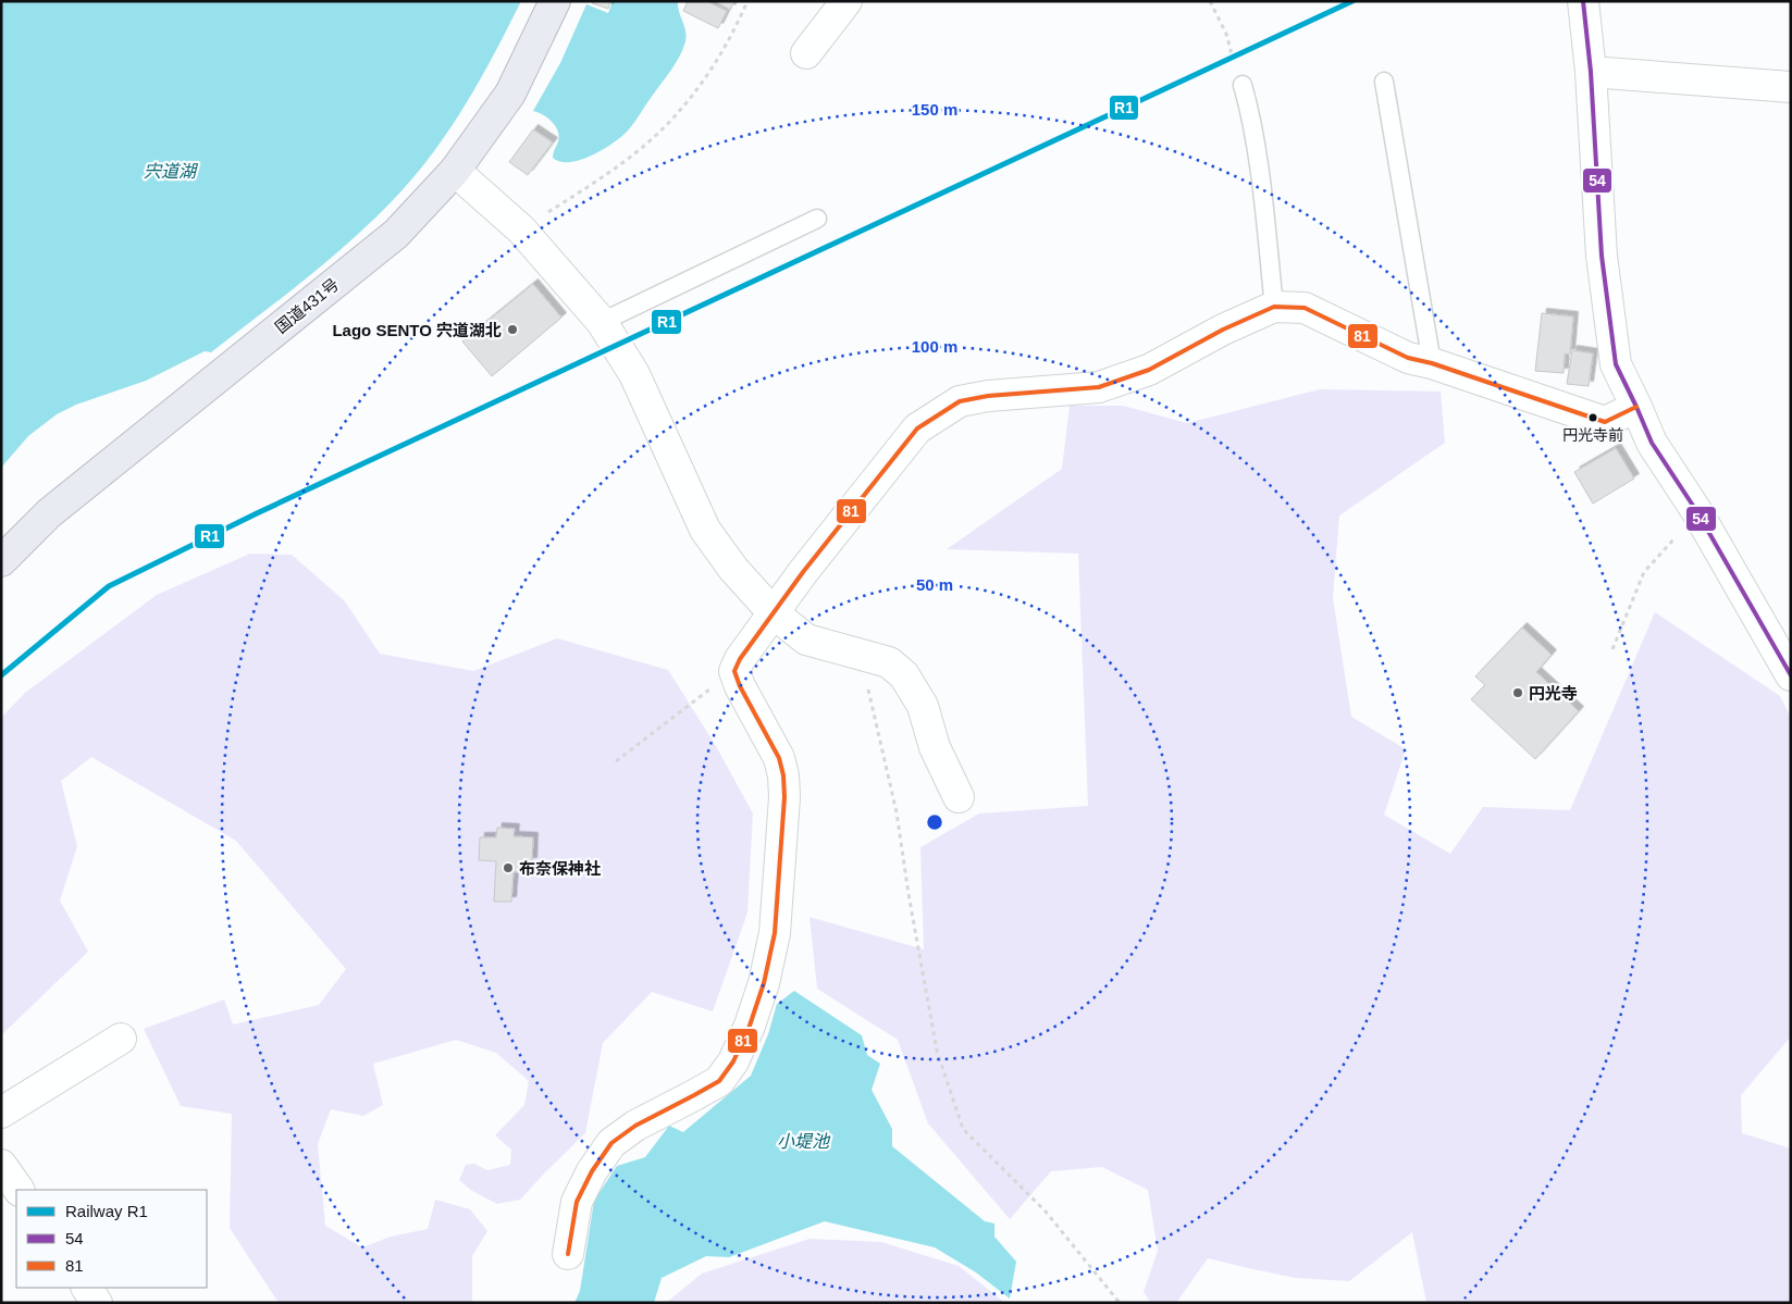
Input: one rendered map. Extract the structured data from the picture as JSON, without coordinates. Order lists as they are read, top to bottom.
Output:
{
  "streets": {
    "highway": ["国道431号"]
  },
  "water": ["宍道湖", "小堤池"],
  "places": [
    "Lago SENTO 宍道湖北",
    "円光寺前",
    "円光寺",
    "布奈保神社"
  ],
  "lines": ["rail line R1", "transit line 54", "transit line 81"],
  "legend": ["Railway R1", "54", "81"],
  "rings": ["150 m", "100 m", "50 m"]
}
